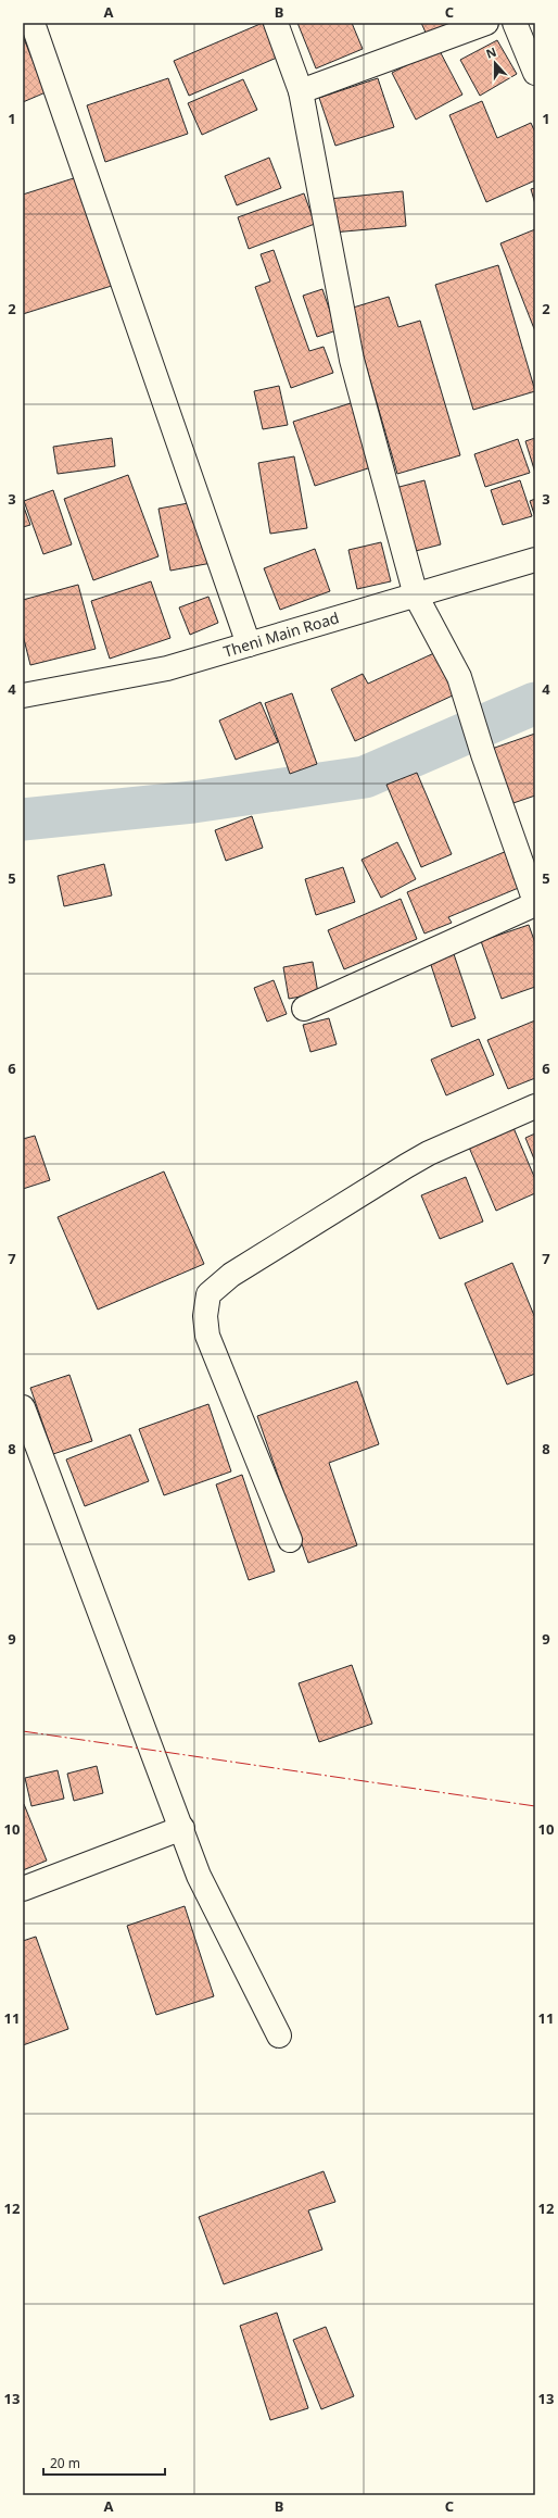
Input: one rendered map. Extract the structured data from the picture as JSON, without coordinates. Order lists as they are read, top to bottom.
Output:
{
  "streets": {
    "street": ["Theni Main Road"]
  },
  "scale_bar": "20 m",
  "north": "top",
  "grid": {
    "columns": ["A", "B", "C"],
    "rows": [
      "1",
      "2",
      "3",
      "4",
      "5",
      "6",
      "7",
      "8",
      "9",
      "10",
      "11",
      "12",
      "13"
    ]
  }
}
